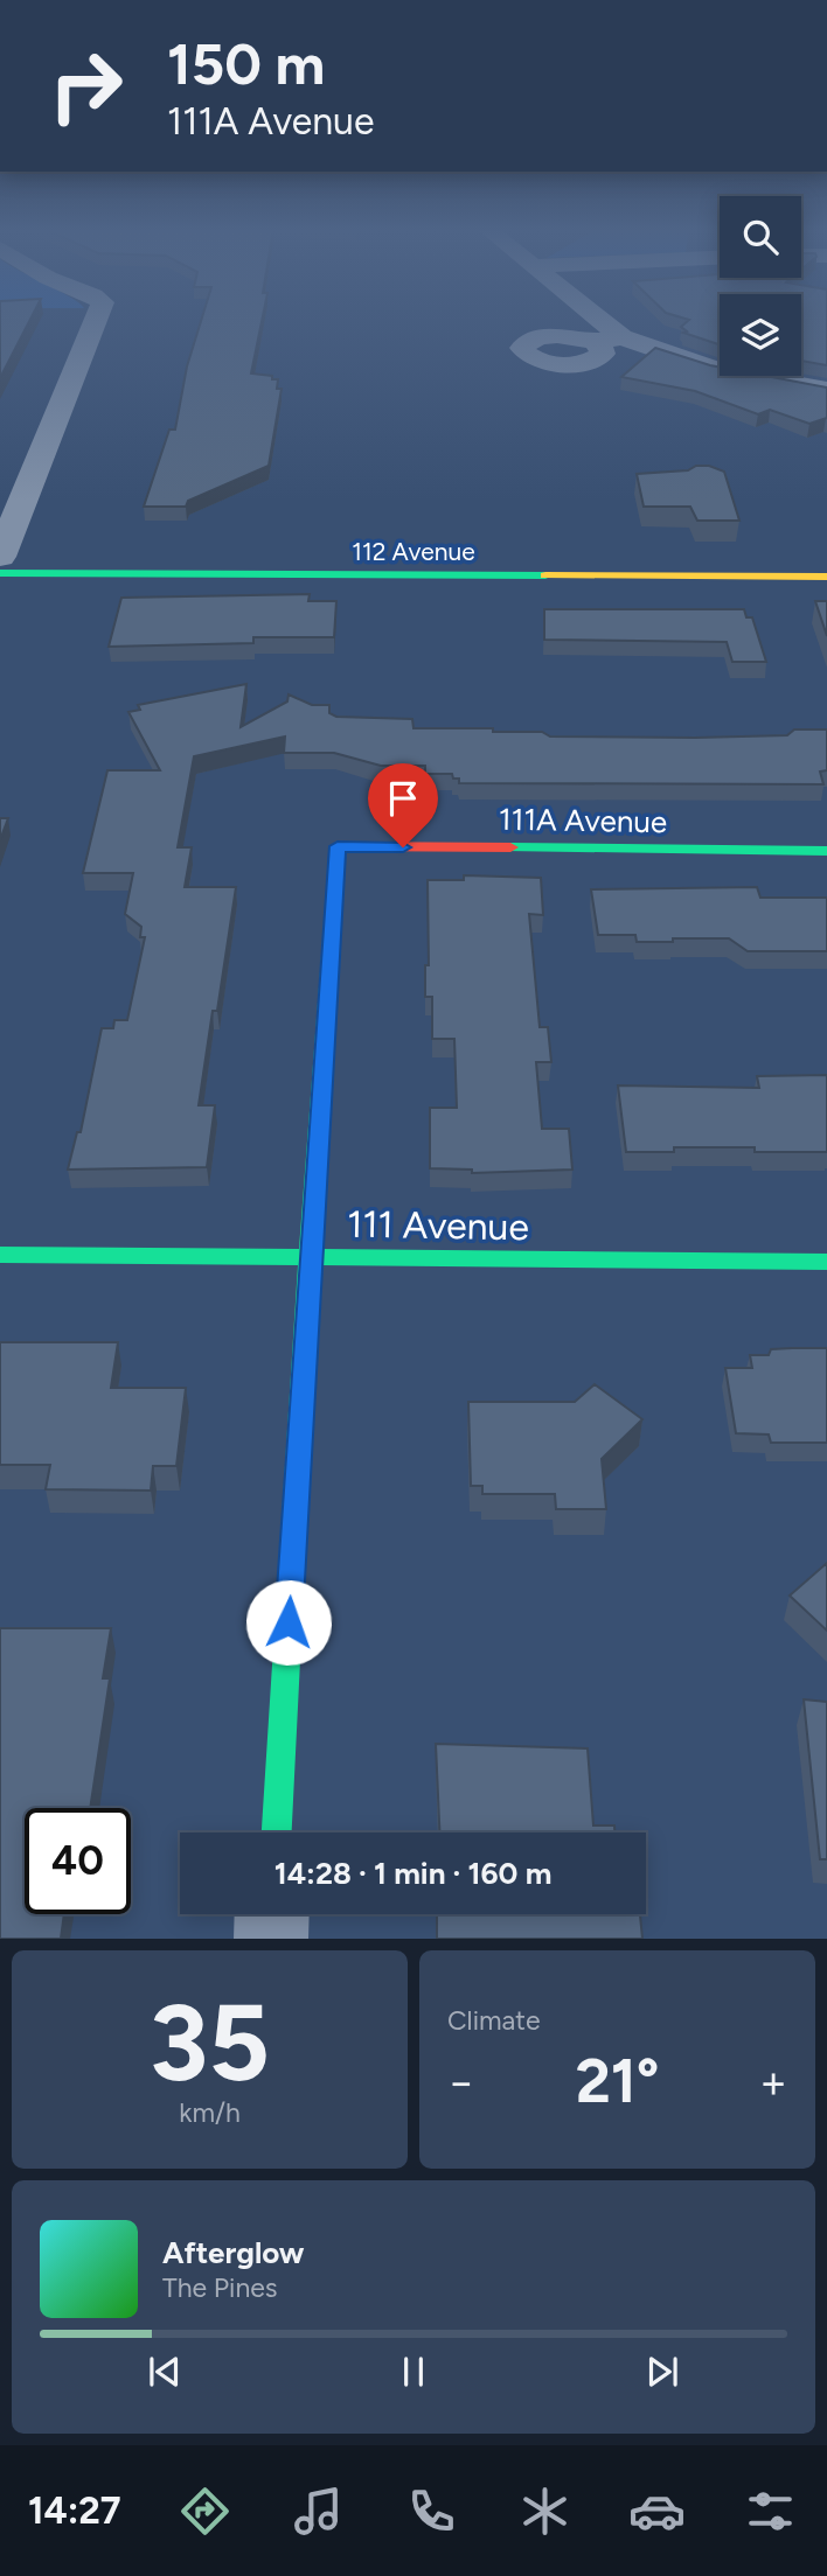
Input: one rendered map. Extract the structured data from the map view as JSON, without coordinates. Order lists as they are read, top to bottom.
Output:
{
  "streets": {
    "street": ["112 Avenue", "111A Avenue", "111 Avenue"]
  },
  "crossings": [
    ["111A Avenue", "111 Avenue"]
  ],
  "page": {
    "turn": ["150 m", "111A Avenue"],
    "limit": "40",
    "trip": "14:28 · 1 min · 160 m",
    "tile": [
      ["35", "km/h"],
      "Climate"
    ],
    "heat": ["−", "21°", "+"],
    "song": ["Afterglow", "The Pines"],
    "tabs": "14:27"
  }
}
